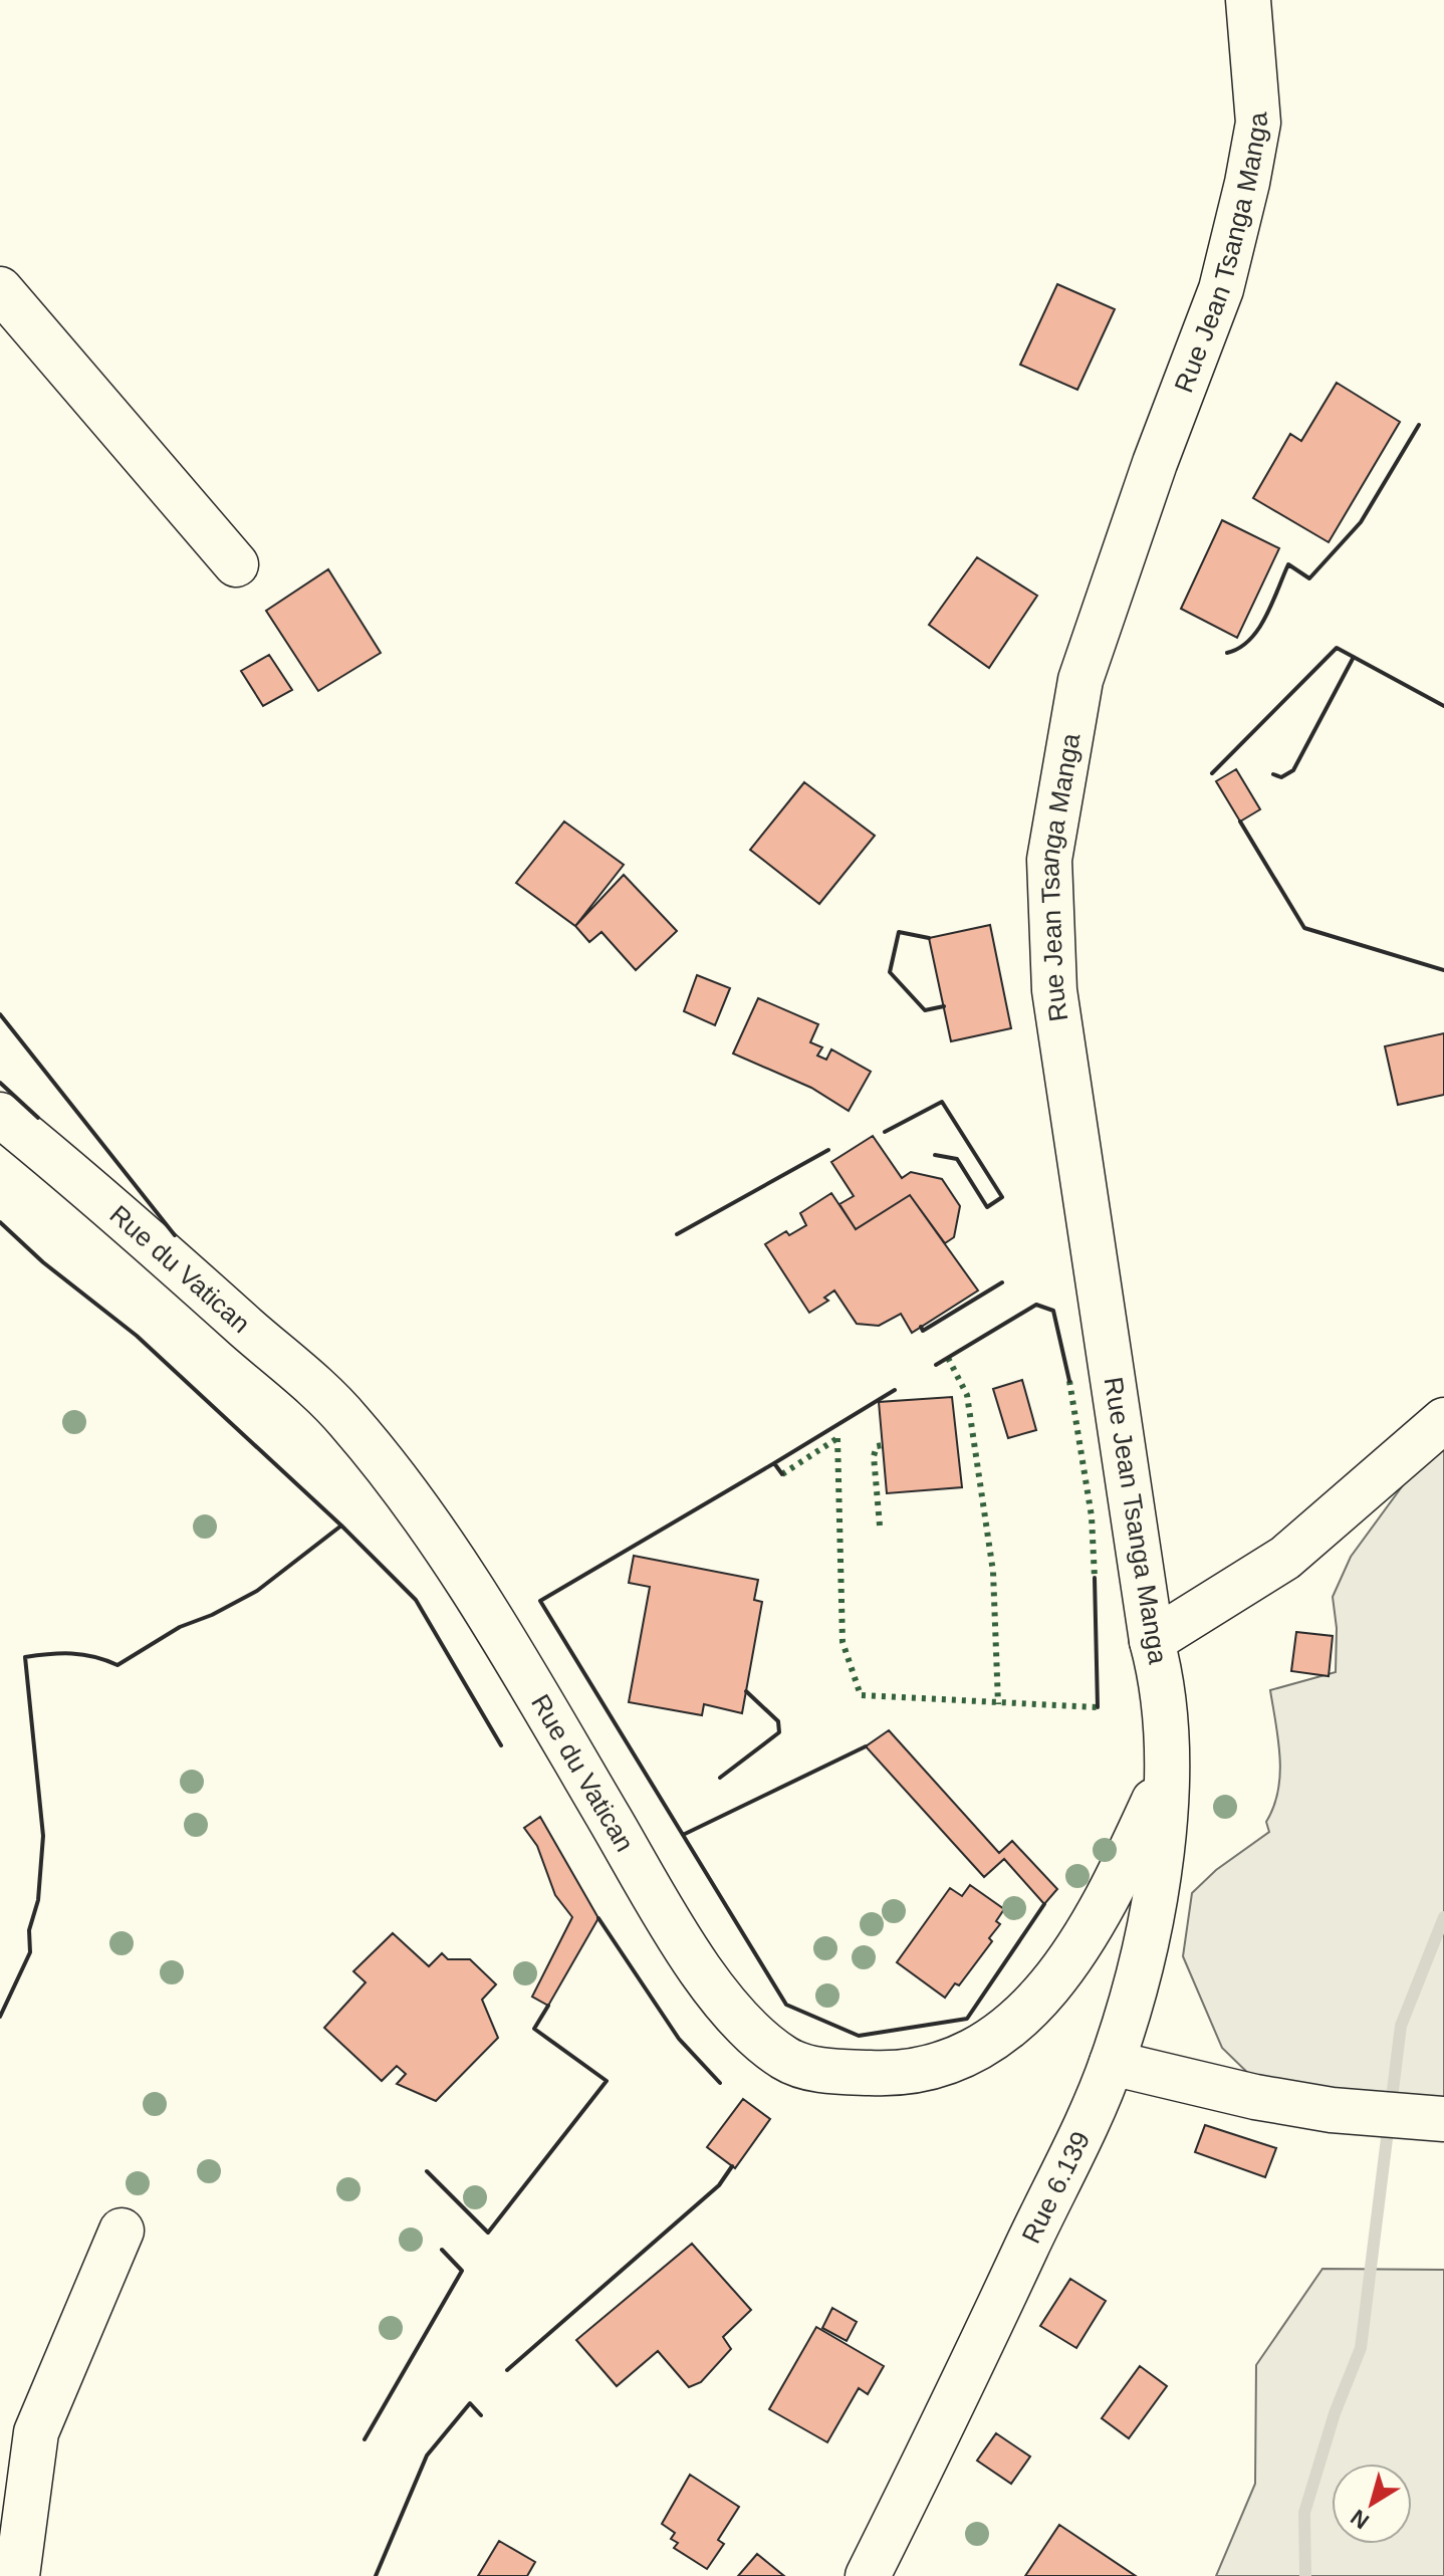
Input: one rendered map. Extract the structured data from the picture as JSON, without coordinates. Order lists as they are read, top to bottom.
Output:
{
  "streets": {
    "street": ["Rue Jean Tsanga Manga", "Rue du Vatican", "Rue 6.139"]
  },
  "crossings": [
    ["Rue Jean Tsanga Manga", "Rue du Vatican"],
    ["Rue Jean Tsanga Manga", "Rue 6.139"],
    ["Rue du Vatican", "Rue 6.139"]
  ],
  "north": "bottom left"
}
